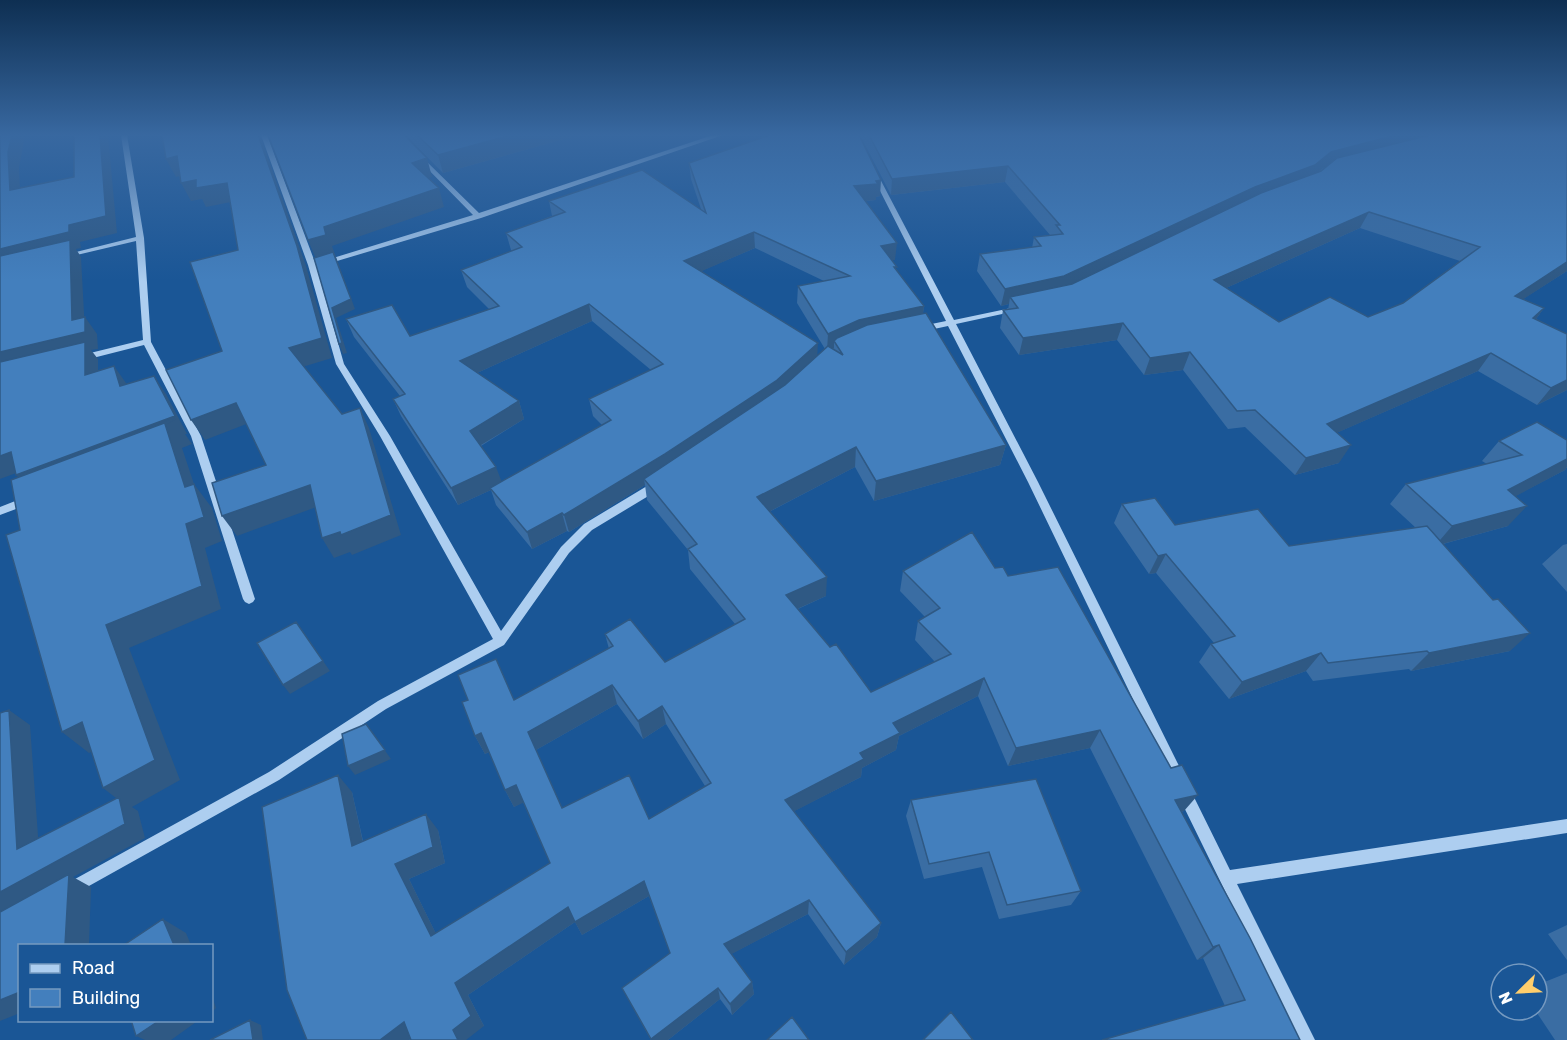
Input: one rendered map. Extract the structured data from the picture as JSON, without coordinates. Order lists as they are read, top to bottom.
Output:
{
  "legend": ["Road", "Building"],
  "north": "bottom left"
}
